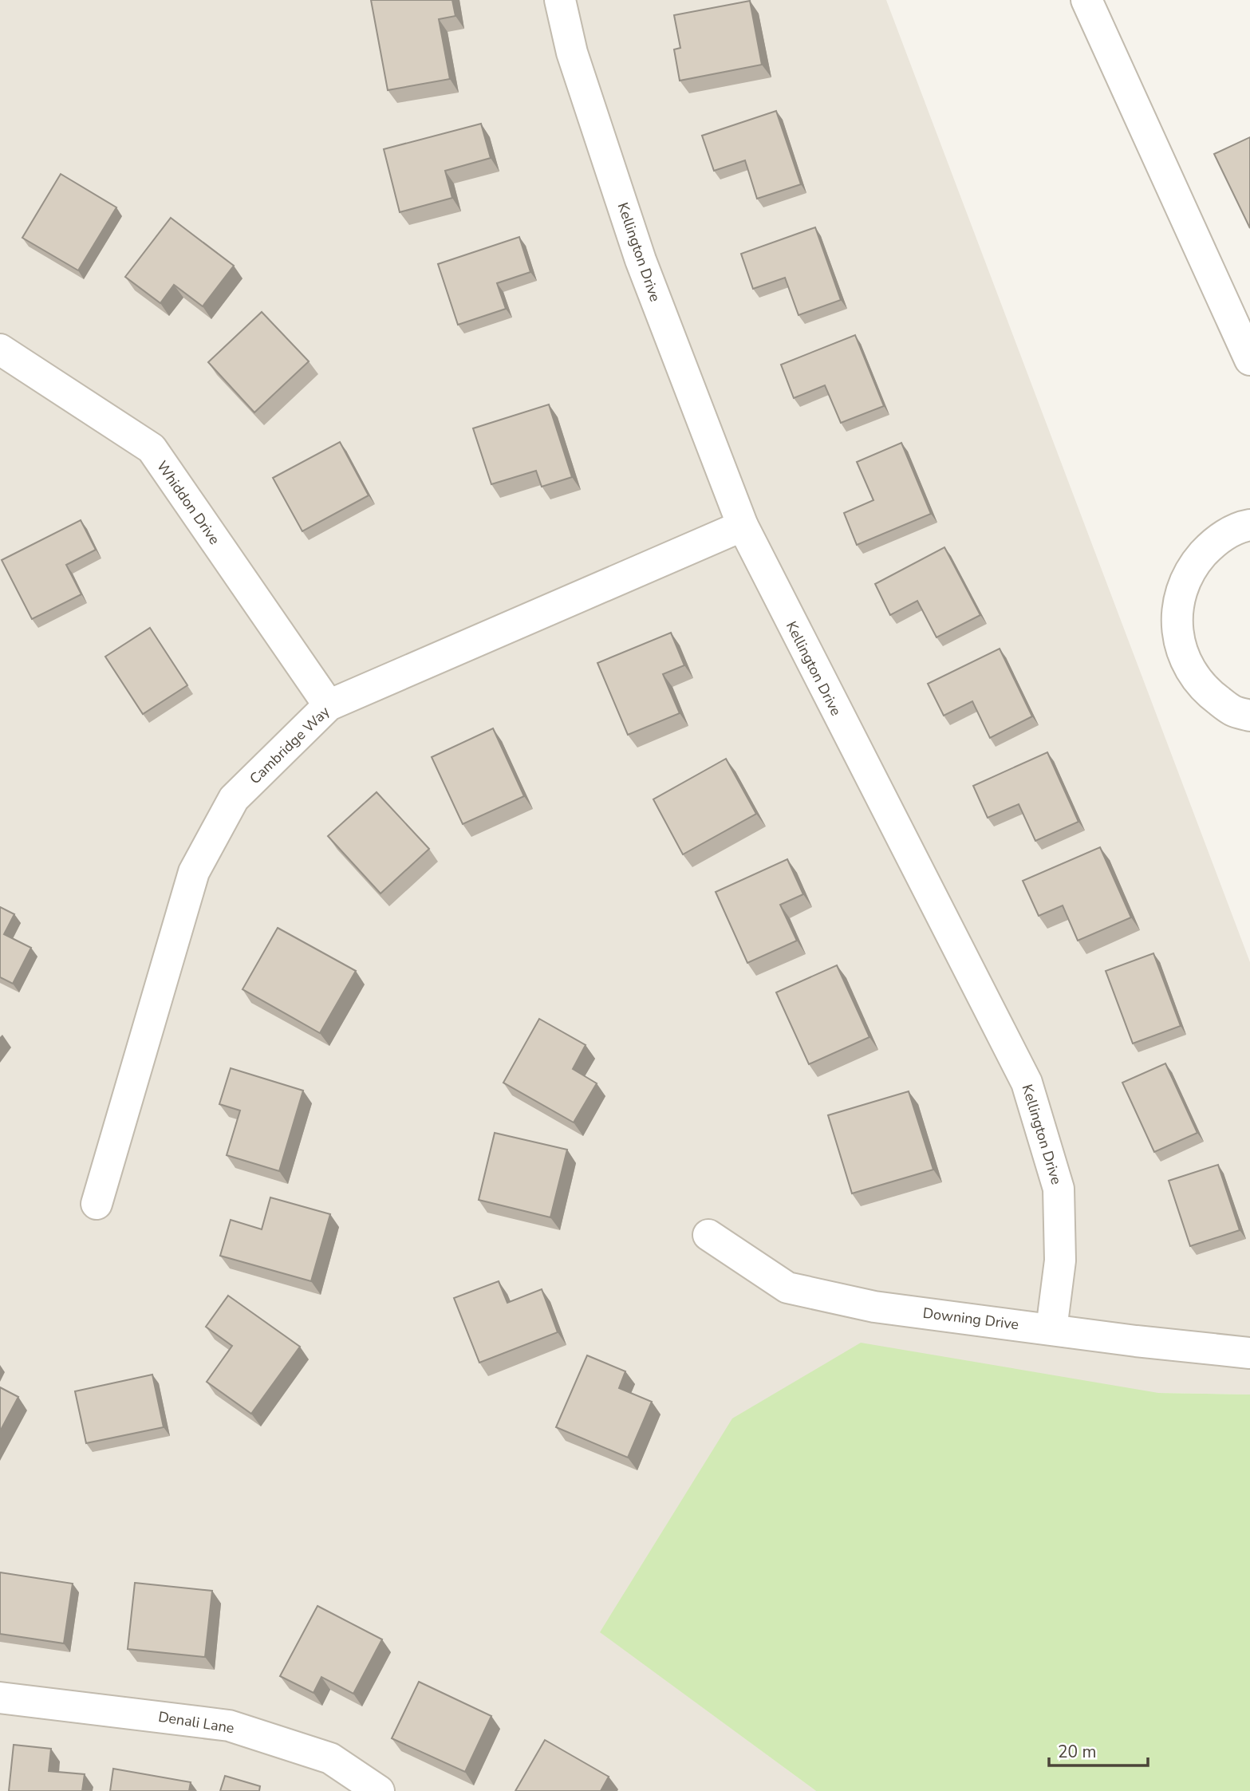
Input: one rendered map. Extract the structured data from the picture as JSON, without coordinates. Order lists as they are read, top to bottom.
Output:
{
  "streets": {
    "street": [
      "Kellington Drive",
      "Whiddon Drive",
      "Cambridge Way",
      "Downing Drive",
      "Denali Lane"
    ]
  },
  "crossings": [
    ["Kellington Drive", "Cambridge Way"],
    ["Kellington Drive", "Downing Drive"],
    ["Whiddon Drive", "Cambridge Way"]
  ],
  "scale_bar": "20 m"
}
